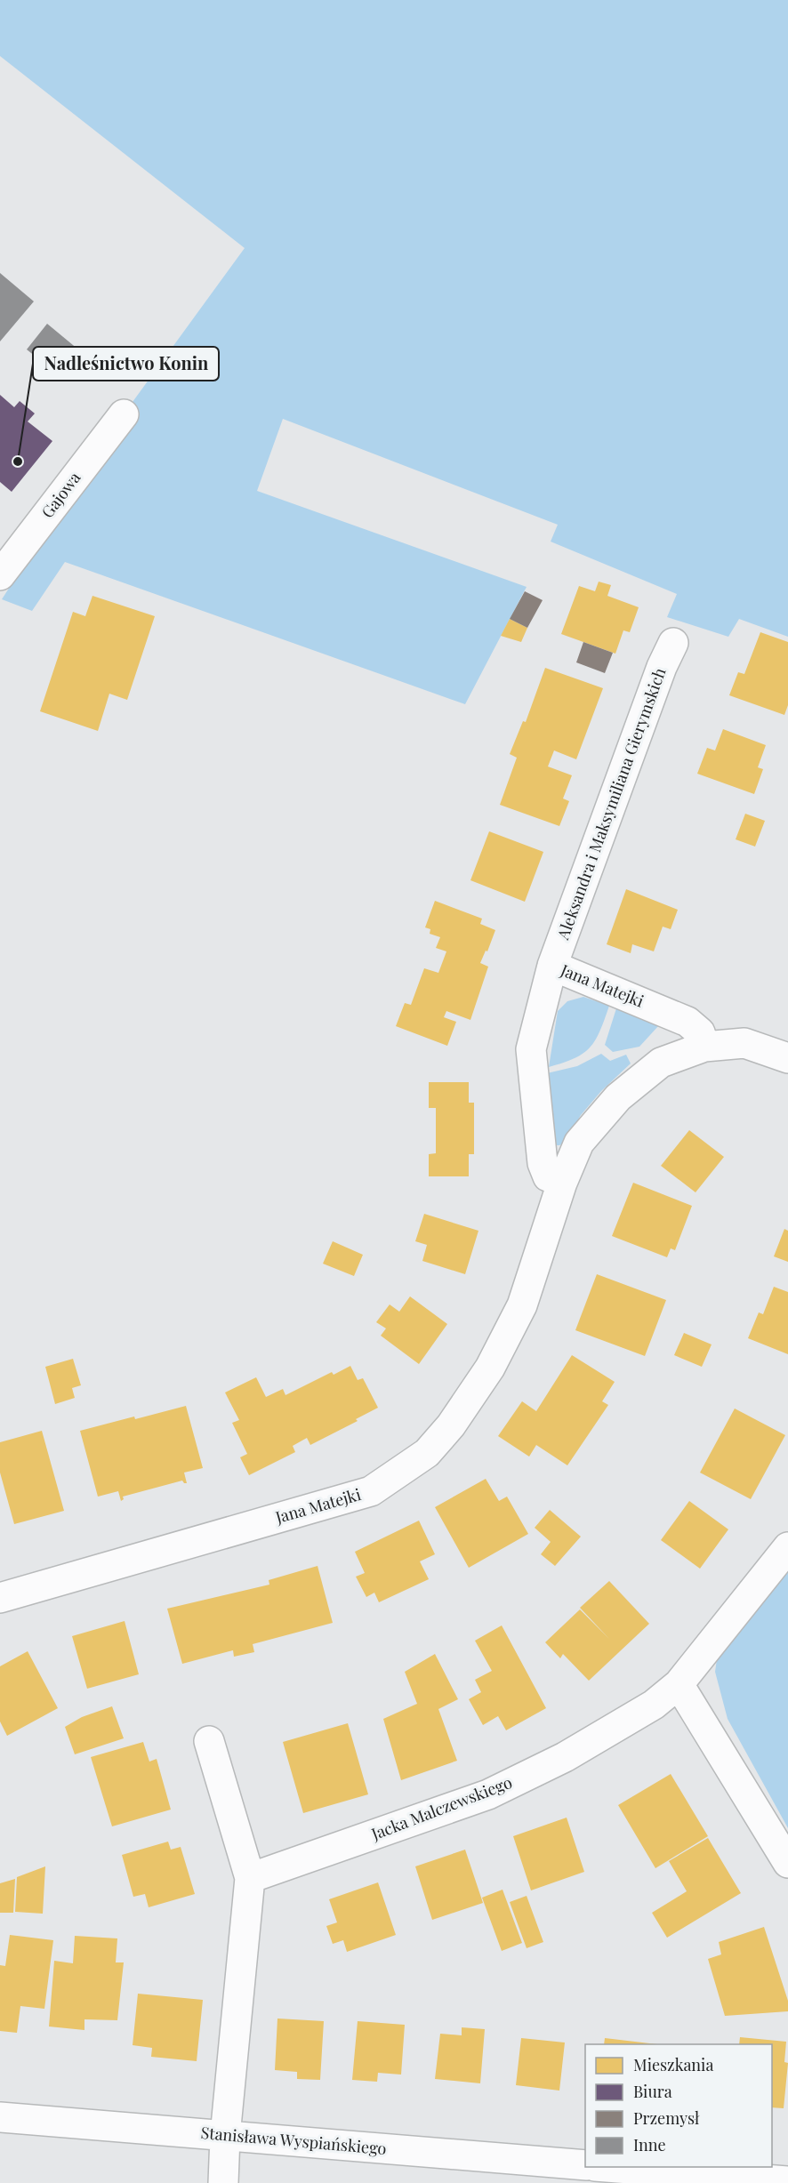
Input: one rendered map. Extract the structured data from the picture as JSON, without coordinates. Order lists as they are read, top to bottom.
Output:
{
  "streets": {
    "street": [
      "Gajowa",
      "Aleksandra i Maksymiliana Gierymskich",
      "Jana Matejki",
      "Jacka Malczewskiego",
      "Stanisława Wyspiańskiego"
    ]
  },
  "crossings": [
    ["Aleksandra i Maksymiliana Gierymskich", "Jana Matejki"]
  ],
  "places": ["Nadleśnictwo Konin"],
  "legend": [
    "Mieszkania",
    "Biura",
    "Przemysł",
    "Inne"
  ]
}
